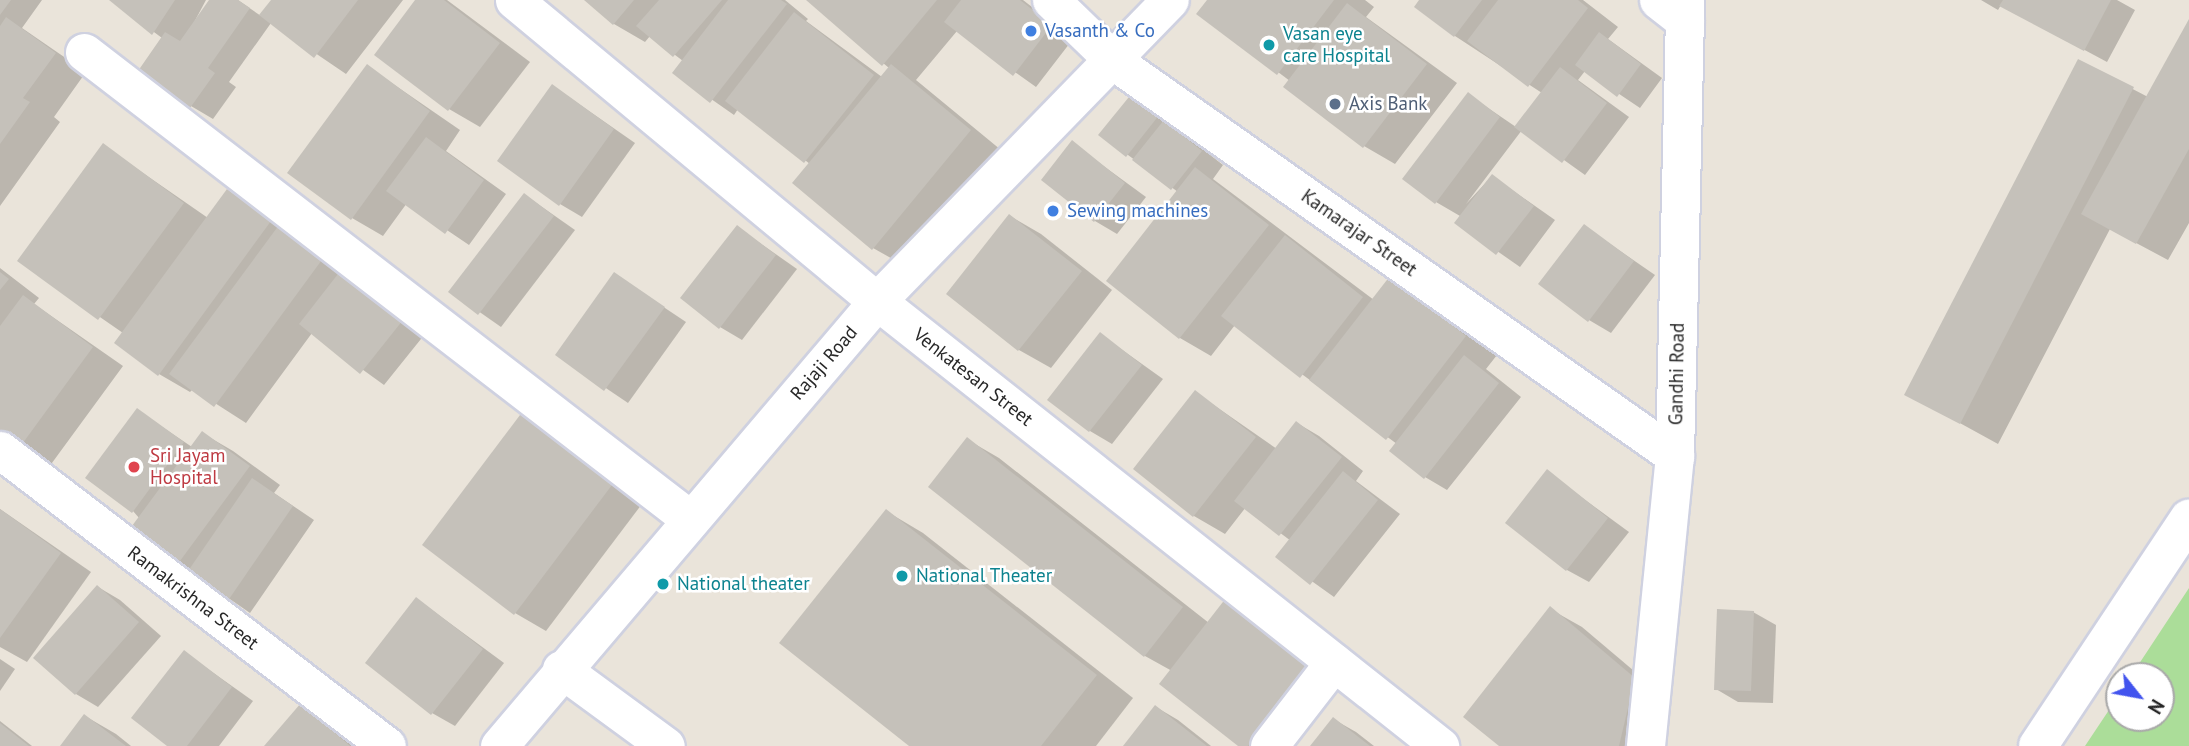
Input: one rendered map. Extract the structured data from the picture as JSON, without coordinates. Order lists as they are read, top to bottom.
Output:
{
  "streets": {
    "main road": ["Gandhi Road"],
    "street": [
      "Kamarajar Street",
      "Rajaji Road",
      "Venkatesan Street",
      "Ramakrishna Street"
    ]
  },
  "crossings": [
    ["Kamarajar Street", "Rajaji Road"],
    ["Kamarajar Street", "Gandhi Road"],
    ["Rajaji Road", "Venkatesan Street"]
  ],
  "places": [
    "Vasanth & Co",
    "Vasan eye care Hospital",
    "Axis Bank",
    "Sewing machines",
    "Sri Jayam Hospital",
    "National Theater",
    "National theater"
  ],
  "north": "bottom right"
}
